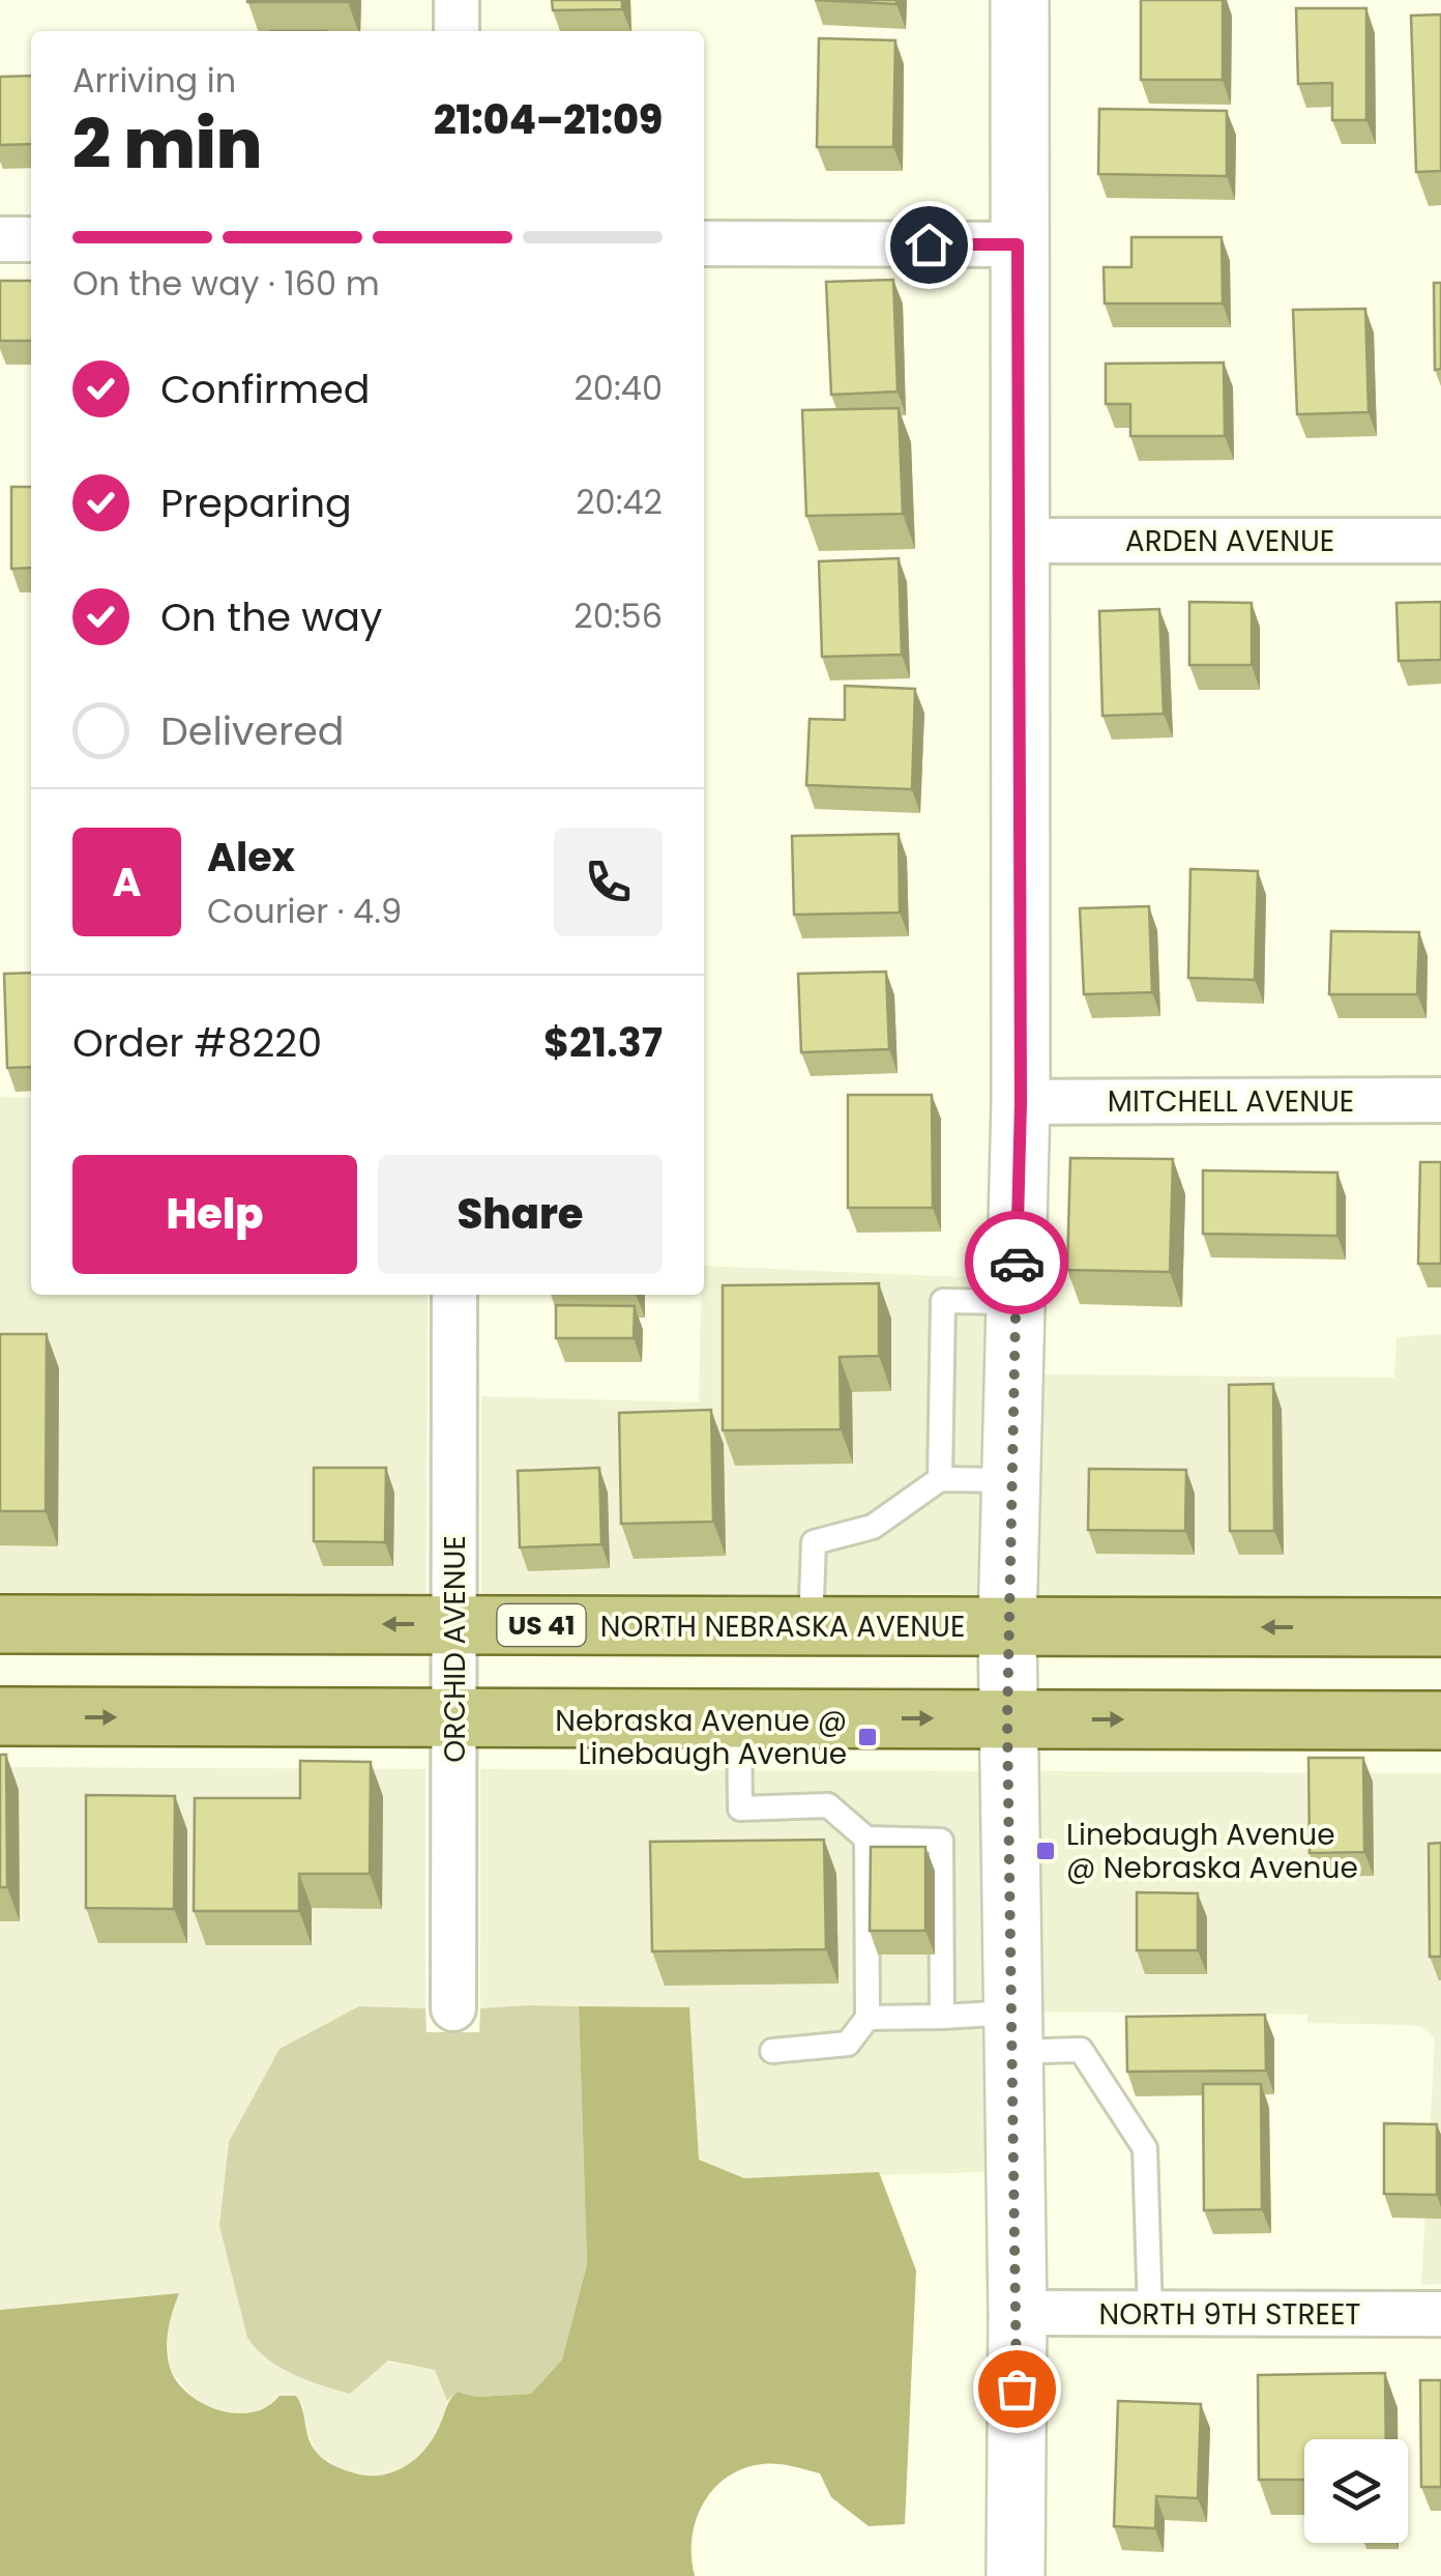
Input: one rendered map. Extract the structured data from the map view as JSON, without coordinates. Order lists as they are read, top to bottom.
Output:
{
  "streets": {
    "main road": ["US 41", "NORTH NEBRASKA AVENUE"],
    "street": [
      "ARDEN AVENUE",
      "MITCHELL AVENUE",
      "ORCHID AVENUE",
      "NORTH 9TH STREET"
    ]
  },
  "crossings": [
    ["NORTH NEBRASKA AVENUE", "ORCHID AVENUE"]
  ],
  "places": {
    "transit": ["Nebraska Avenue @ Linebaugh Avenue", "Linebaugh Avenue @ Nebraska Avenue"]
  },
  "page": {
    "heading": ["2 min", "Arriving in", "21:04–21:09"],
    "panel": [
      "Alex",
      "Courier · 4.9",
      "Order #8220",
      "$21.37"
    ],
    "bar": "On the way · 160 m",
    "list": [
      ["Confirmed", "20:40"],
      ["Preparing", "20:42"],
      ["On the way", "20:56"],
      "Delivered"
    ],
    "round": "A",
    "buttons": ["Help", "Share"]
  }
}
